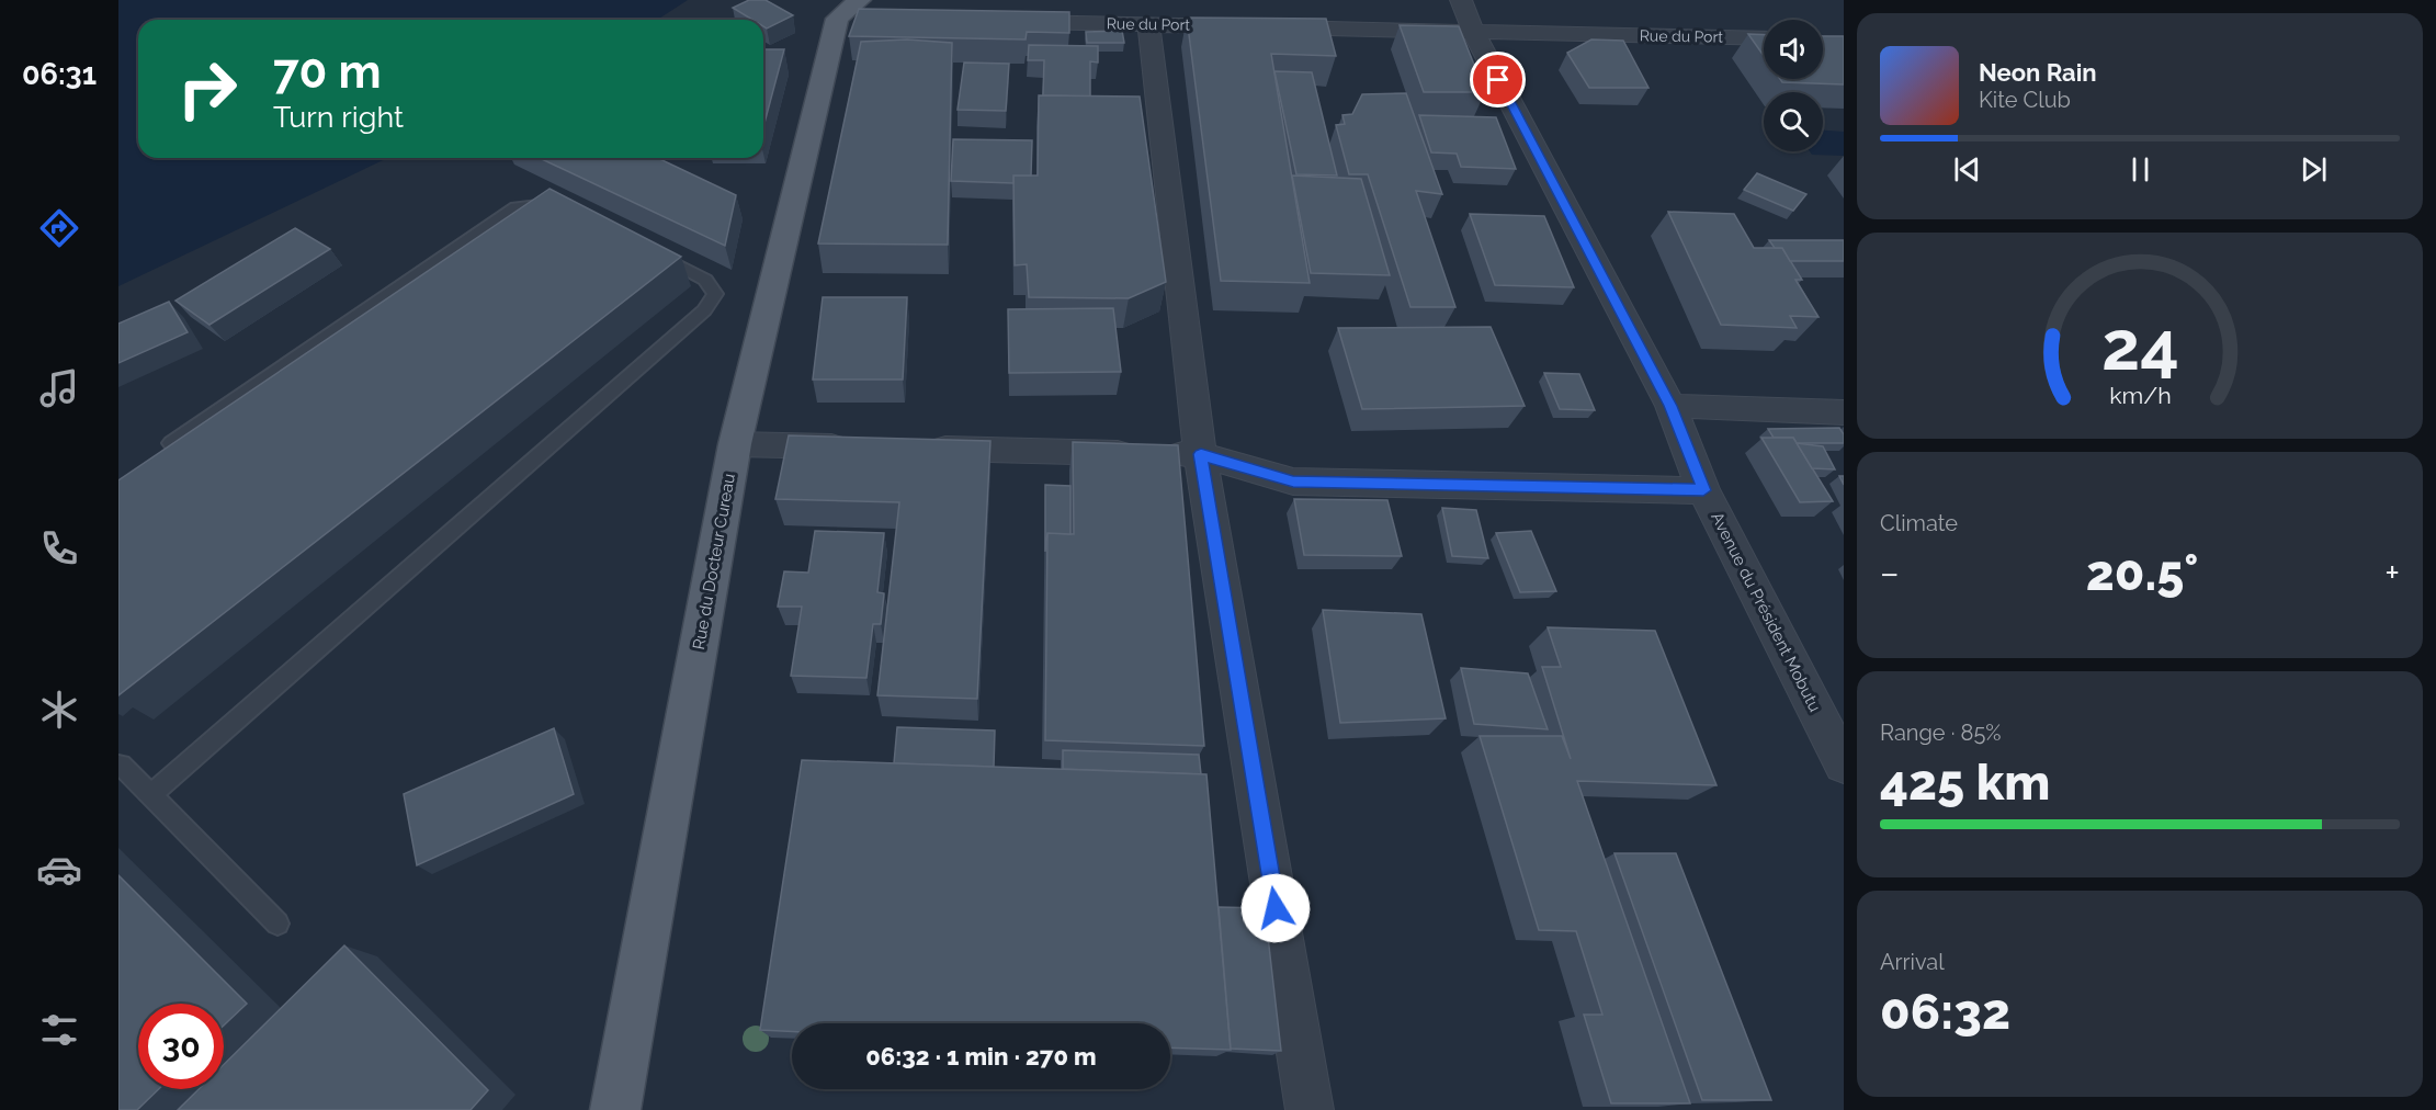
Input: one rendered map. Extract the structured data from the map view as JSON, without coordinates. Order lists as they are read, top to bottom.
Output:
{
  "streets": {
    "main road": ["Rue du Docteur Cureau"],
    "street": ["Rue du Port", "Avenue du Président Mobutu"]
  },
  "crossings": [
    ["Rue du Port", "Avenue du Président Mobutu"]
  ],
  "page": {
    "tabs": "06:31",
    "turn": ["70 m", "Turn right"],
    "song": ["Neon Rain", "Kite Club"],
    "tile": [
      "Climate",
      ["Range · 85%", "425 km"],
      ["Arrival", "06:32"]
    ],
    "heat": ["−", "20.5°", "+"],
    "limit": "30",
    "trip": "06:32 · 1 min · 270 m",
    "gauge": ["24", "km/h"]
  }
}
